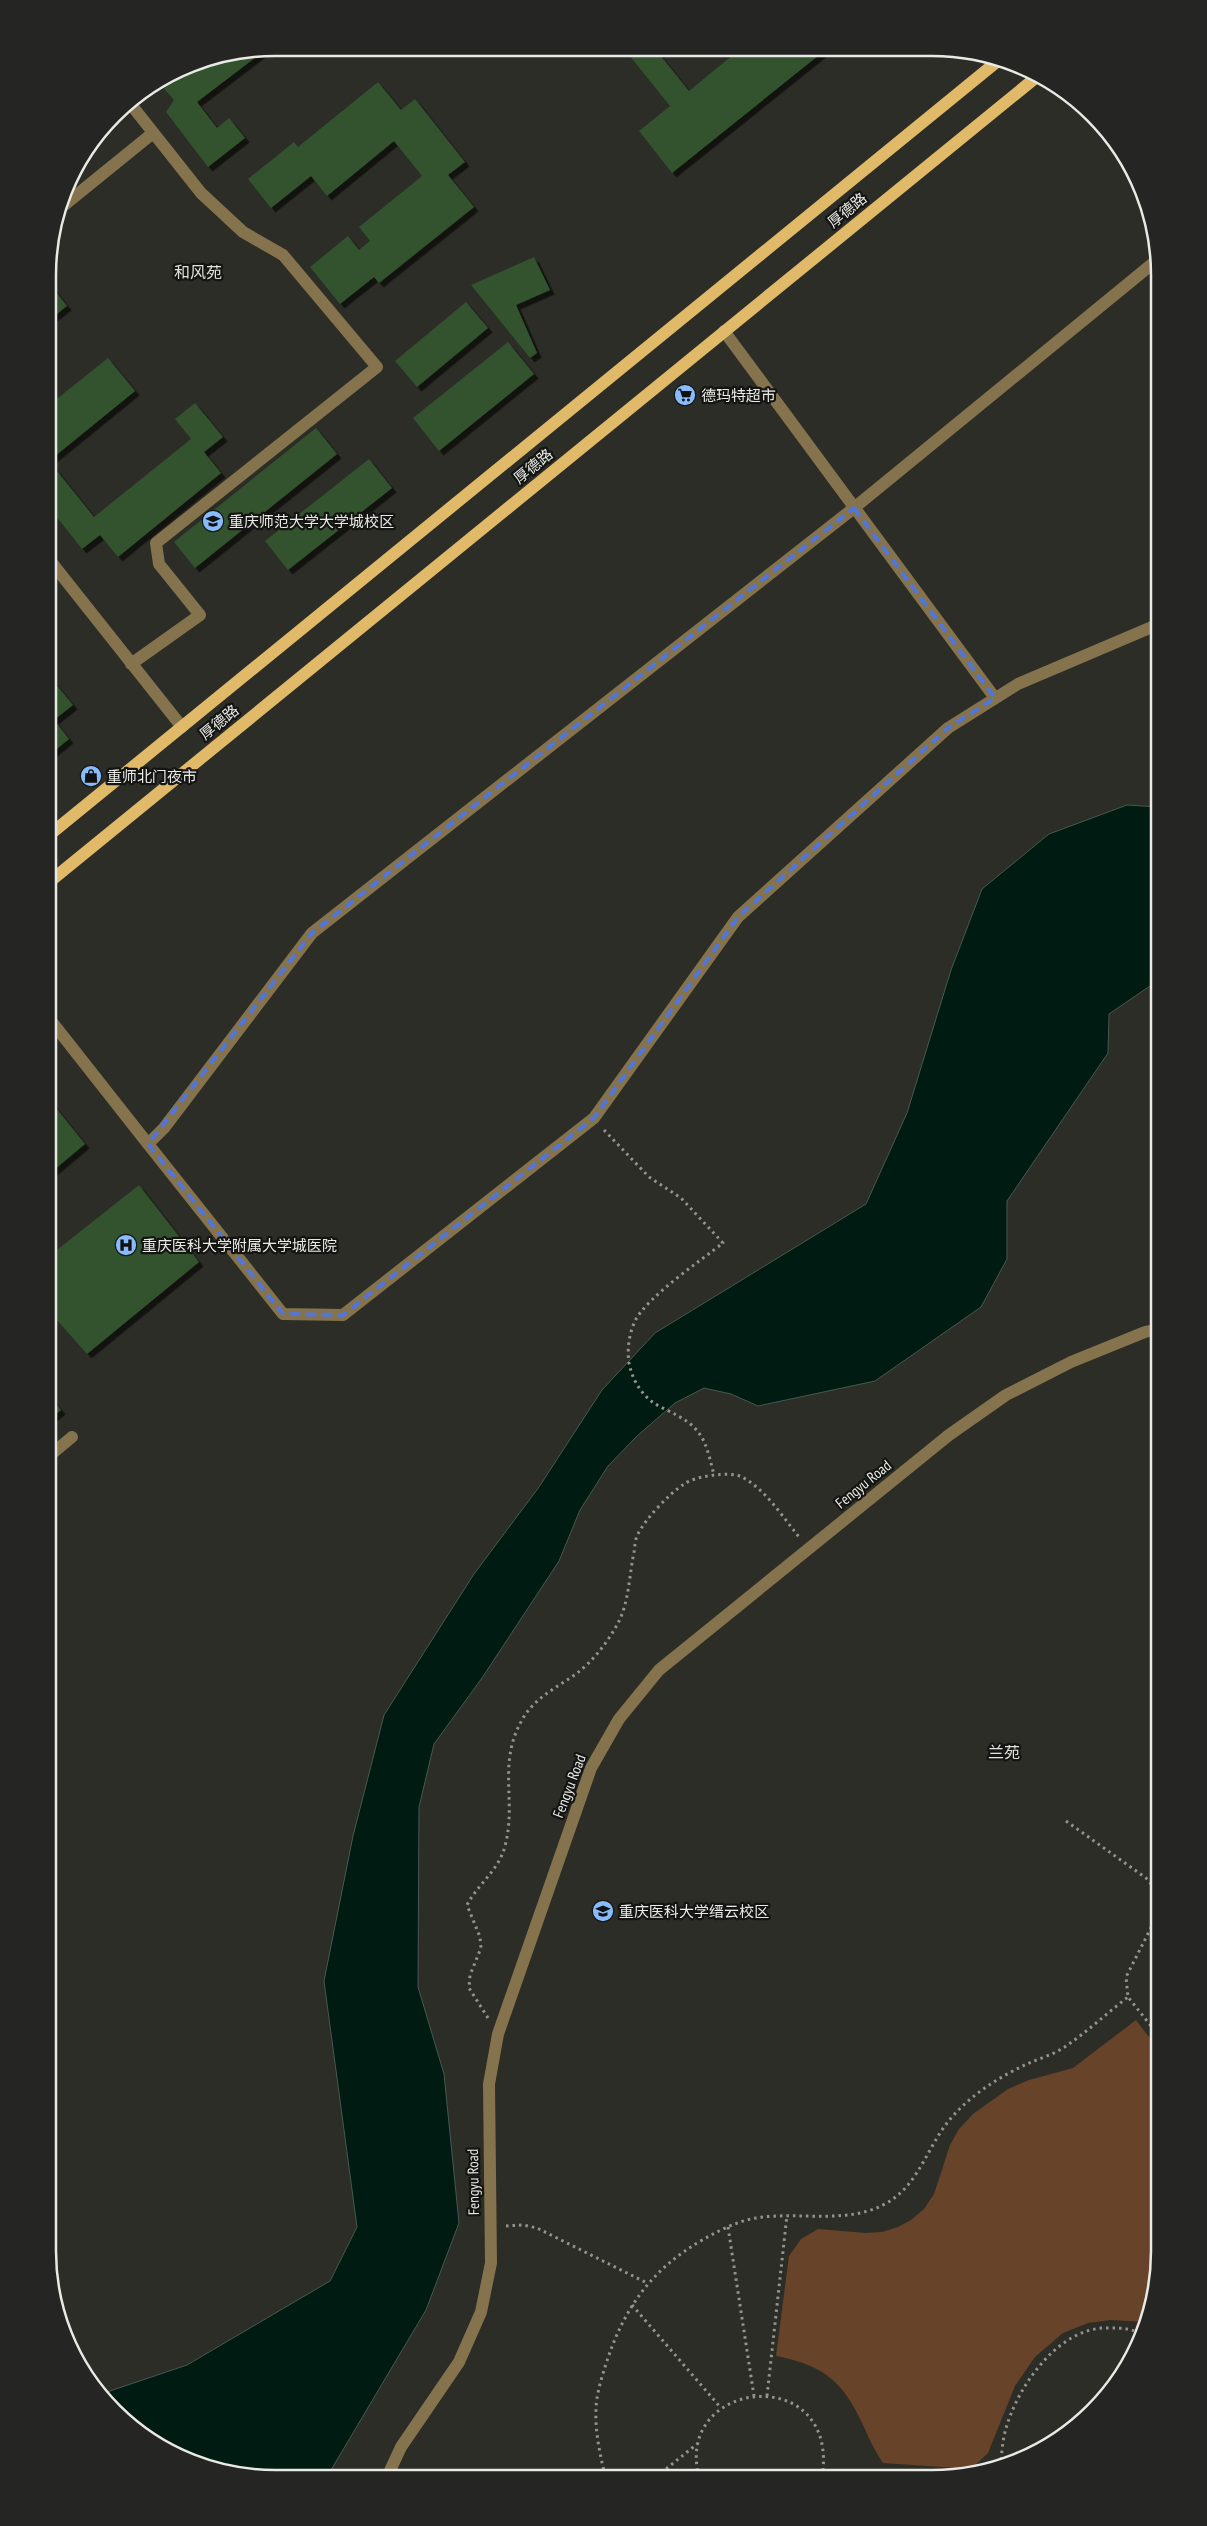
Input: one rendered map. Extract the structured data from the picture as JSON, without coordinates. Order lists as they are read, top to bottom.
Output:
{
  "streets": {
    "main road": ["厚德路"],
    "street": ["Fengyu Road"]
  },
  "districts": ["和风苑", "兰苑"],
  "places": {
    "supermarket": ["德玛特超市"],
    "school or university": ["重庆师范大学大学城校区", "重庆医科大学缙云校区"],
    "shop": ["重师北门夜市"],
    "hospital": ["重庆医科大学附属大学城医院"]
  }
}
